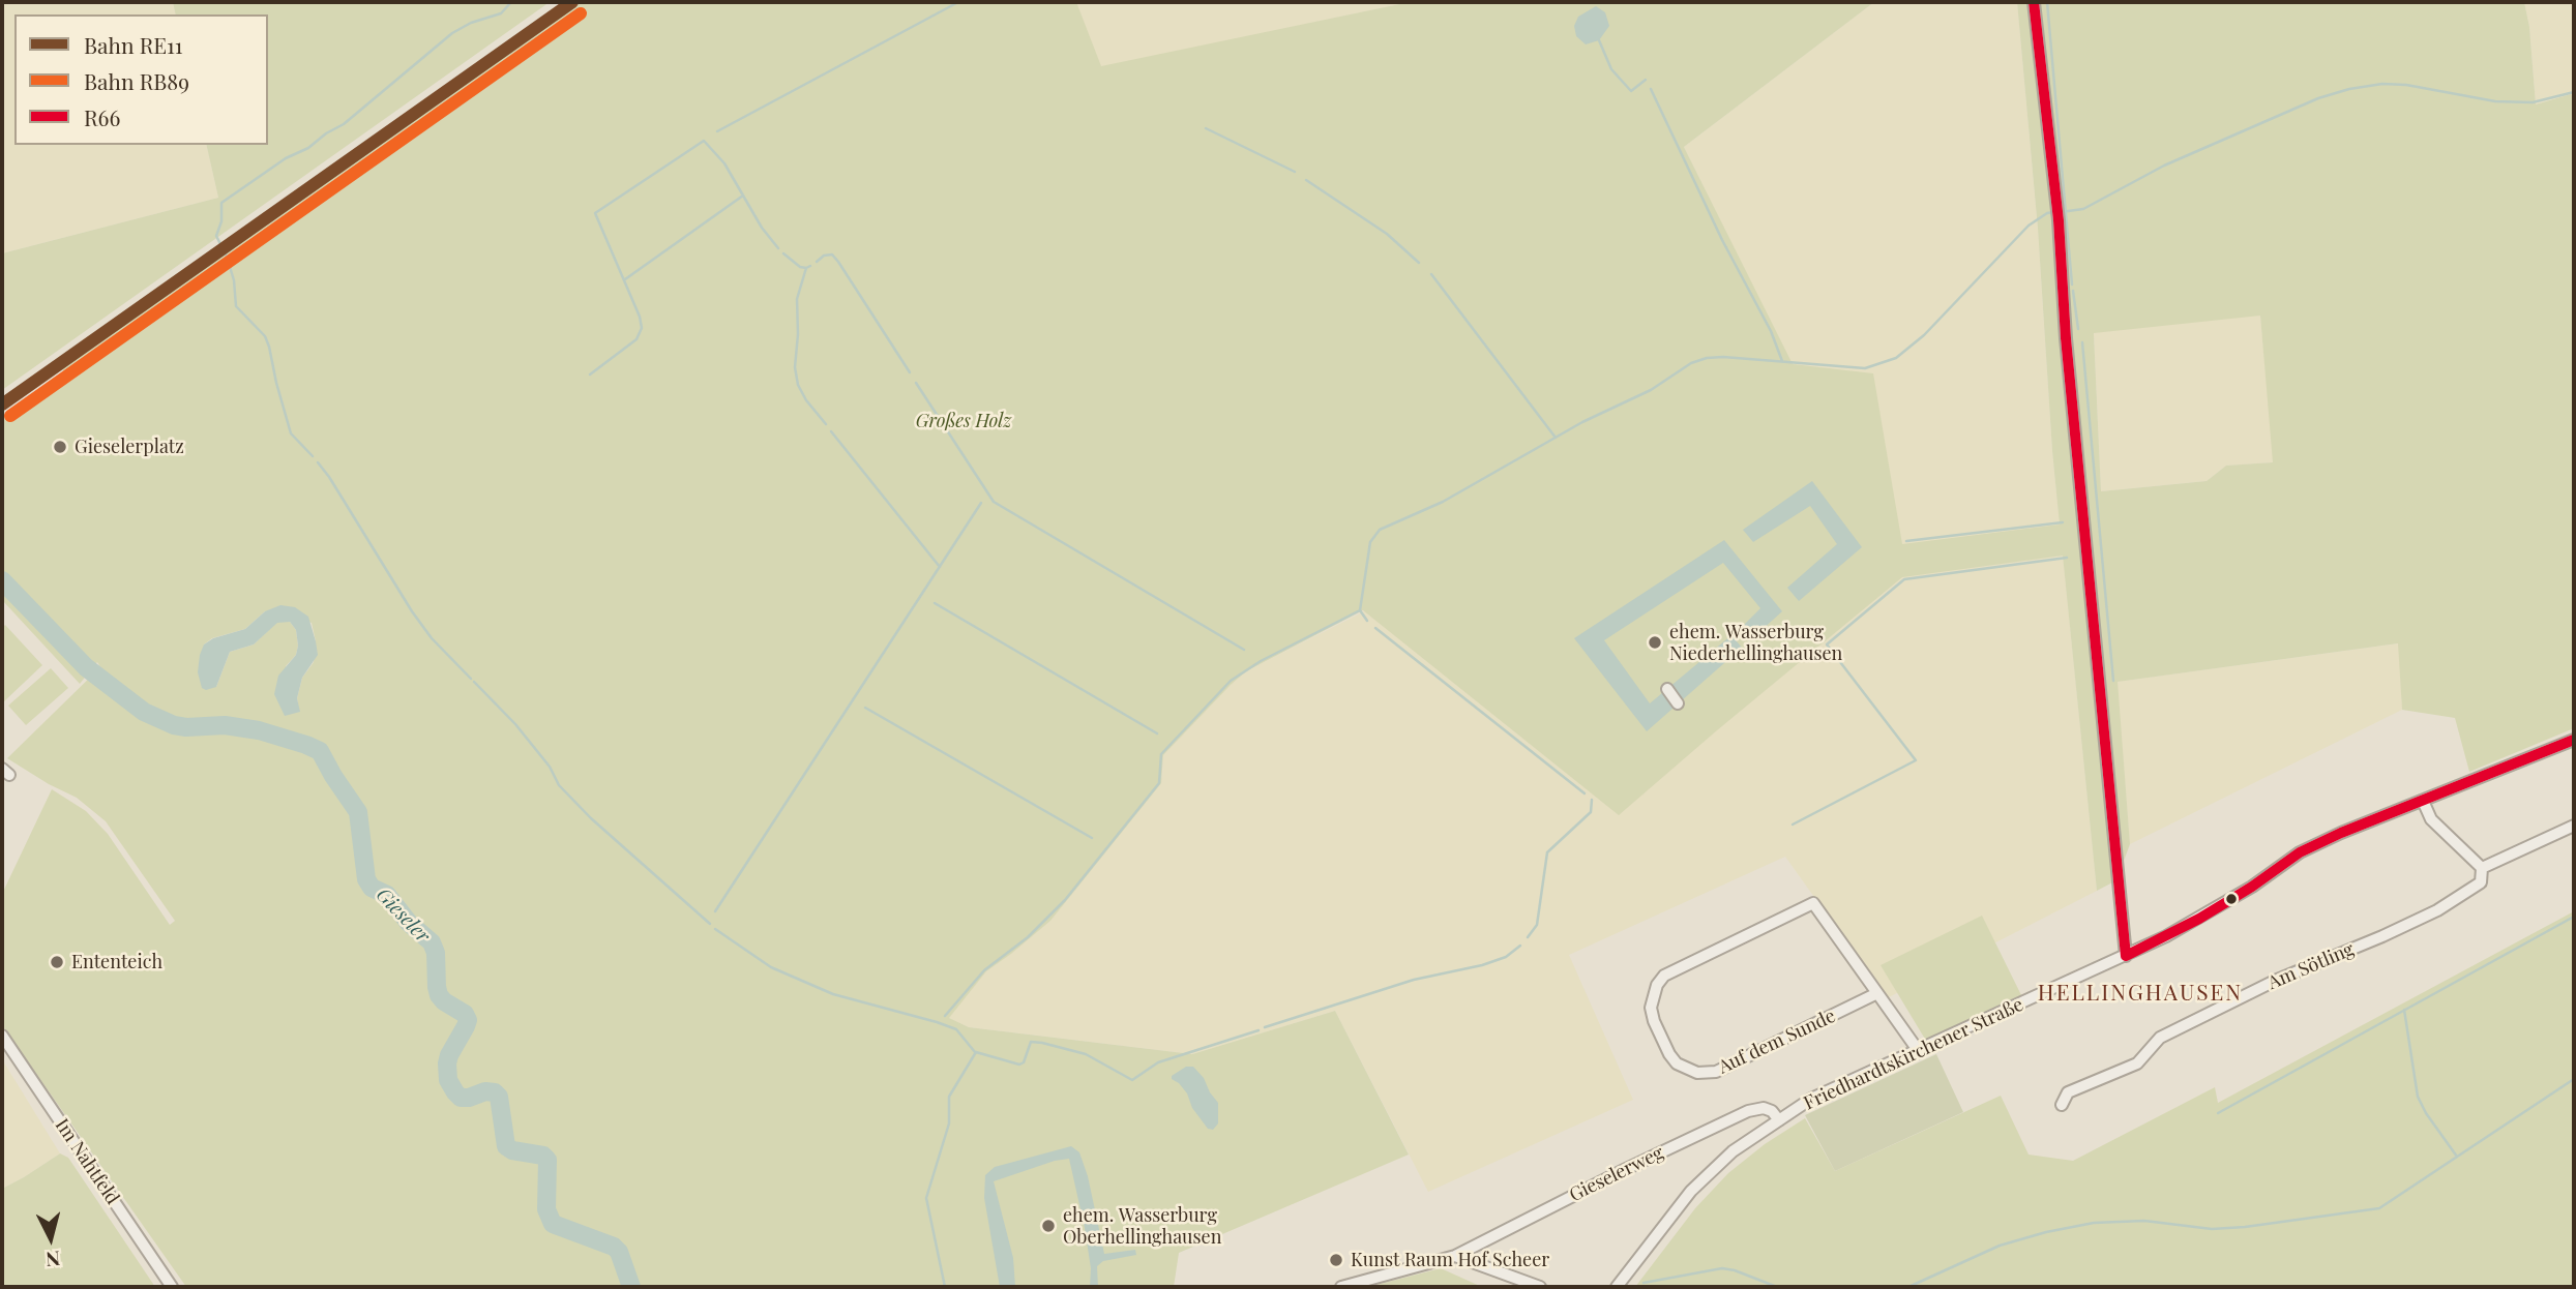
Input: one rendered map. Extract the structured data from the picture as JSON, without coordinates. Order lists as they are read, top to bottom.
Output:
{
  "streets": {
    "street": [
      "Am Sötling",
      "Auf dem Sunde",
      "Friedhardtskirchener Straße",
      "Im Nahtfeld",
      "Gieselerweg"
    ]
  },
  "crossings": [
    ["Friedhardtskirchener Straße", "Gieselerweg"]
  ],
  "districts": ["HELLINGHAUSEN"],
  "water": ["Gieseler"],
  "parks": ["Großes Holz"],
  "places": [
    "Gieselerplatz",
    "ehem. Wasserburg Niederhellinghausen",
    "Ententeich",
    "ehem. Wasserburg Oberhellinghausen",
    "Kunst Raum Hof Scheer"
  ],
  "lines": ["rail line RE11", "transit line R66", "rail line RB89"],
  "legend": ["Bahn RE11", "Bahn RB89", "R66"],
  "north": "bottom"
}
